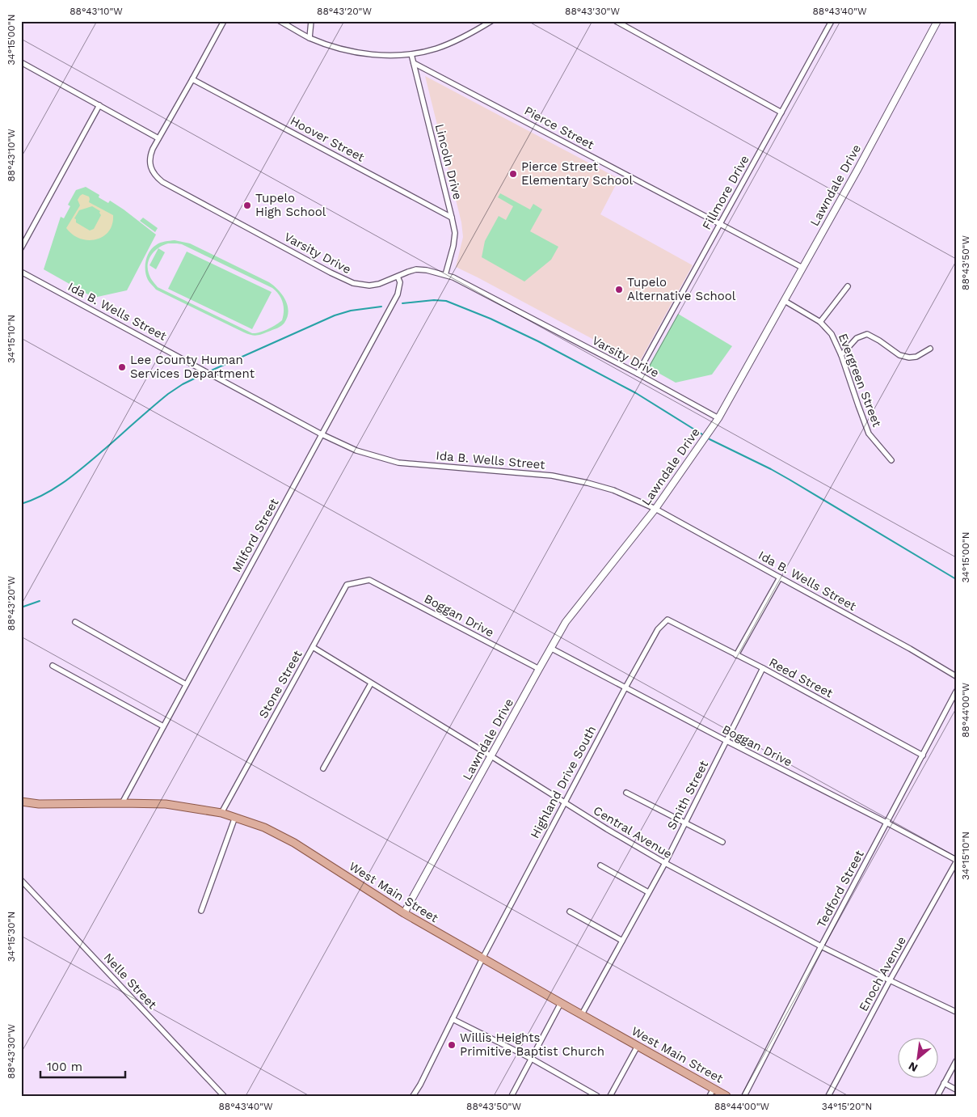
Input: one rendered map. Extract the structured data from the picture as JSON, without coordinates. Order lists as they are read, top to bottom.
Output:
{
  "streets": {
    "main road": ["West Main Street"],
    "street": [
      "Pierce Street",
      "Hoover Street",
      "Lincoln Drive",
      "Lawndale Drive",
      "Fillmore Drive",
      "Varsity Drive",
      "Ida B. Wells Street",
      "Evergreen Street",
      "Milford Street",
      "Boggan Drive",
      "Reed Street",
      "Stone Street",
      "Highland Drive South",
      "Smith Street",
      "Central Avenue",
      "Tedford Street",
      "Enoch Avenue",
      "Nelle Street"
    ]
  },
  "crossings": [
    ["Pierce Street", "Lincoln Drive"],
    ["Pierce Street", "Lawndale Drive"],
    ["Pierce Street", "Fillmore Drive"],
    ["Hoover Street", "Lincoln Drive"],
    ["Lincoln Drive", "Varsity Drive"],
    ["Lawndale Drive", "Varsity Drive"],
    ["Lawndale Drive", "Ida B. Wells Street"],
    ["Lawndale Drive", "Evergreen Street"],
    ["Lawndale Drive", "Boggan Drive"],
    ["Lawndale Drive", "Central Avenue"],
    ["Lawndale Drive", "West Main Street"],
    ["Fillmore Drive", "Varsity Drive"],
    ["Varsity Drive", "Milford Street"],
    ["Ida B. Wells Street", "Milford Street"],
    ["Milford Street", "West Main Street"],
    ["Boggan Drive", "Stone Street"],
    ["Boggan Drive", "Highland Drive South"],
    ["Boggan Drive", "Smith Street"],
    ["Boggan Drive", "Tedford Street"],
    ["Boggan Drive", "Enoch Avenue"],
    ["Reed Street", "Highland Drive South"],
    ["Reed Street", "Smith Street"],
    ["Reed Street", "Tedford Street"],
    ["Stone Street", "Central Avenue"],
    ["Stone Street", "West Main Street"],
    ["Highland Drive South", "Central Avenue"],
    ["Highland Drive South", "West Main Street"],
    ["Smith Street", "Central Avenue"],
    ["Smith Street", "West Main Street"],
    ["Central Avenue", "Tedford Street"],
    ["Central Avenue", "Enoch Avenue"]
  ],
  "places": [
    "Pierce Street Elementary School",
    "Tupelo High School",
    "Tupelo Alternative School",
    "Lee County Human Services Department",
    "Willis Heights Primitive Baptist Church"
  ],
  "scale_bar": "100 m",
  "north": "bottom left",
  "coordinates": [
    "88°43'10\"W",
    "88°43'20\"W",
    "88°43'30\"W",
    "88°43'40\"W",
    "34°15'00\"N",
    "88°43'50\"W",
    "34°15'10\"N",
    "88°44'00\"W",
    "34°15'30\"N",
    "34°15'20\"N"
  ]
}
